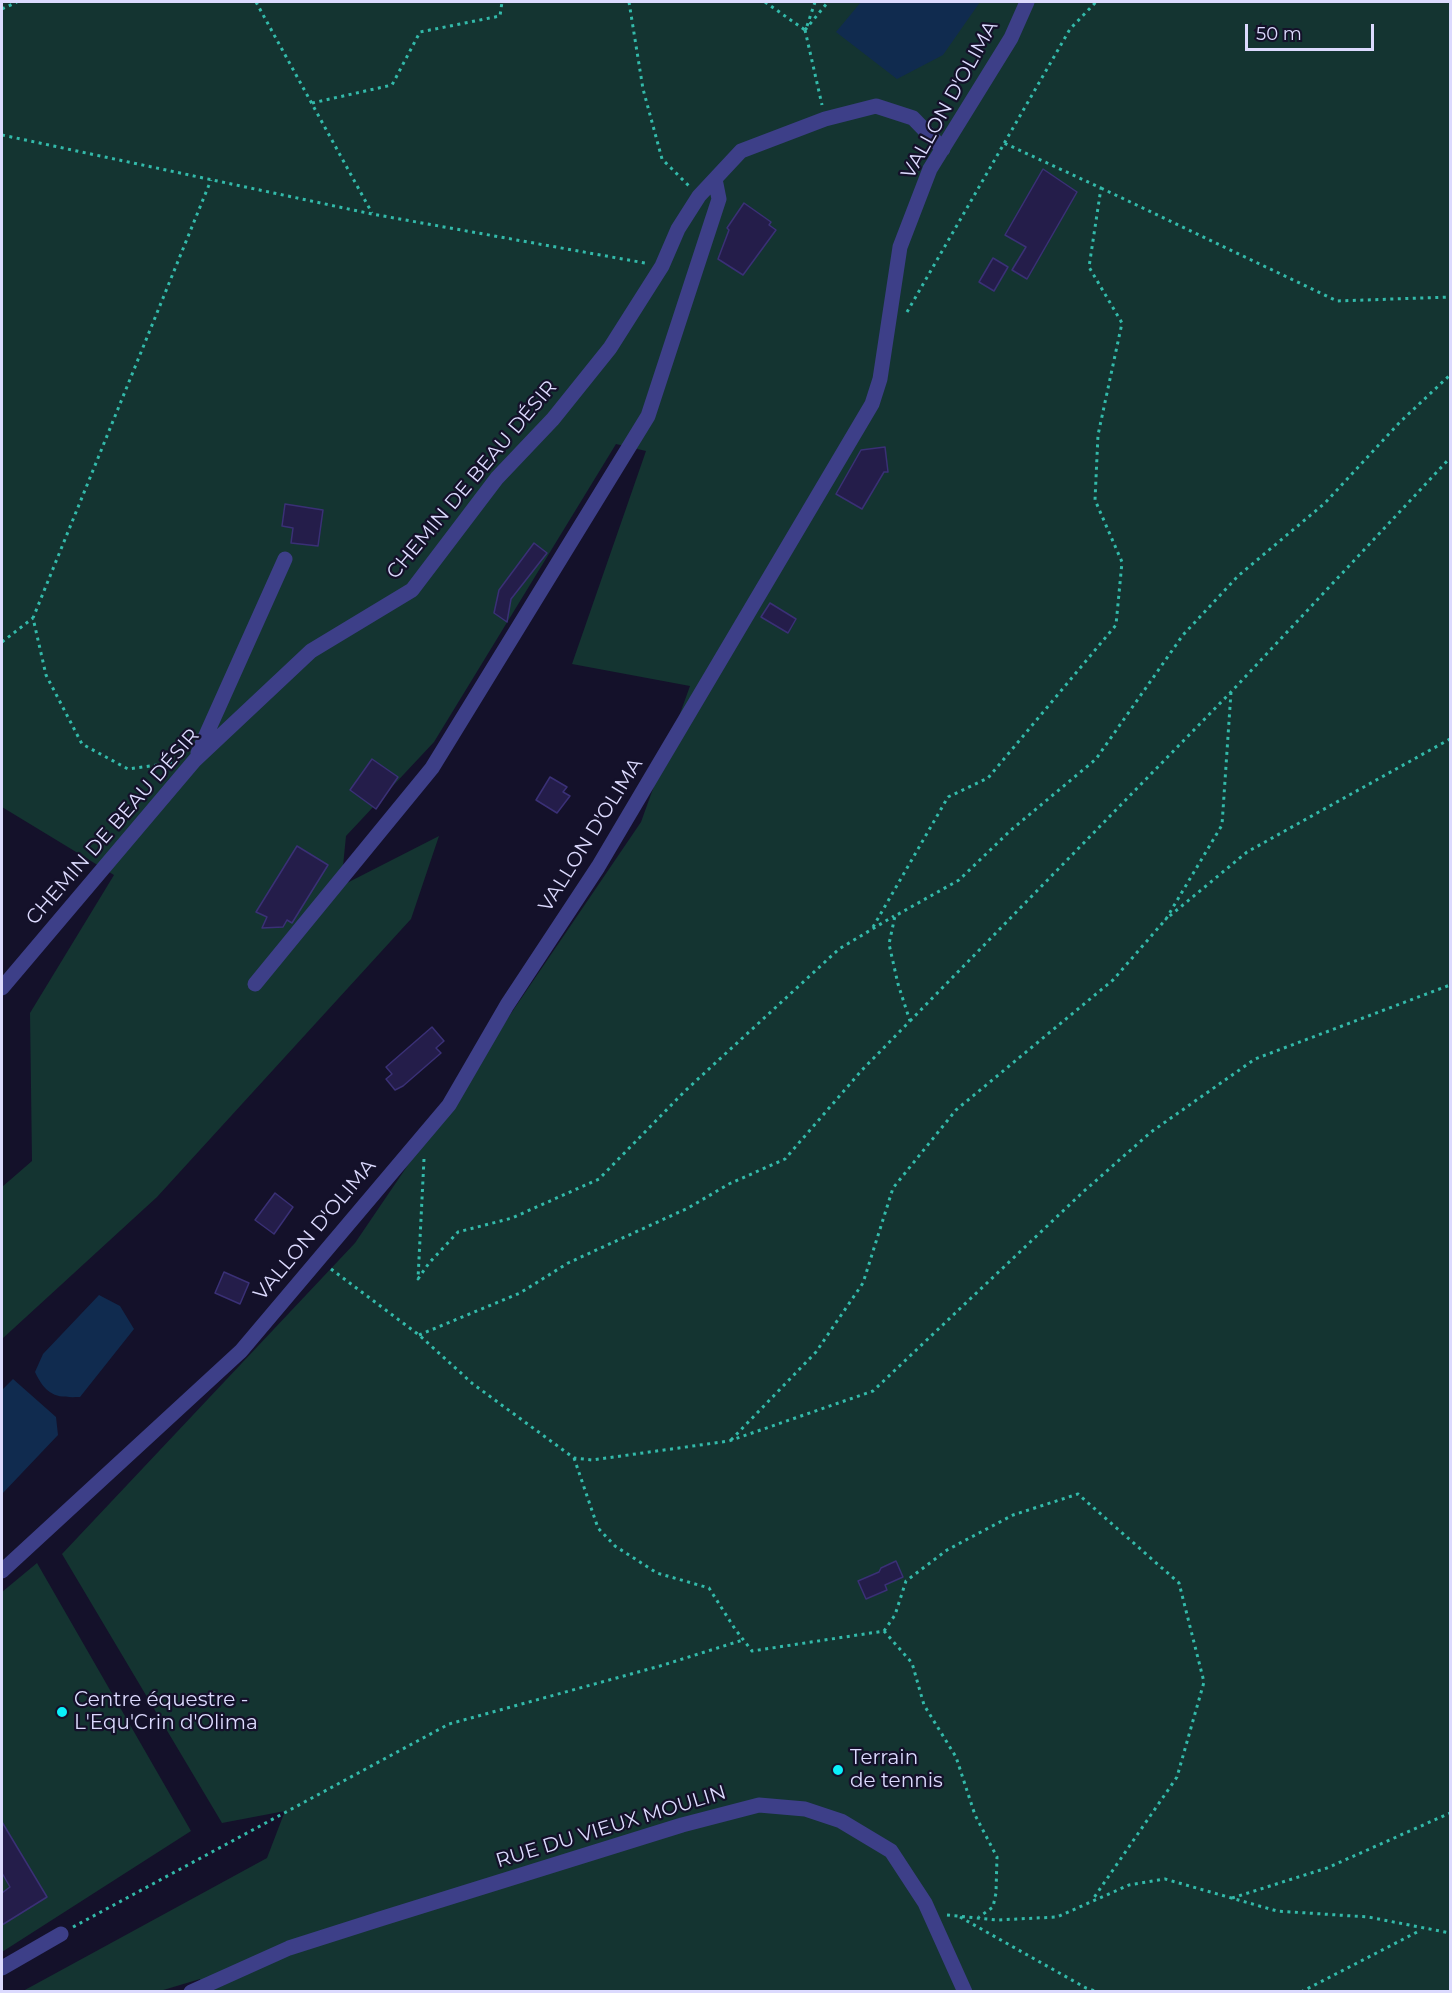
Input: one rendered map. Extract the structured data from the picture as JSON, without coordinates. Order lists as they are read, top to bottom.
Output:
{
  "streets": {
    "street": ["VALLON D'OLIMA", "CHEMIN DE BEAU DÉSIR", "RUE DU VIEUX MOULIN"]
  },
  "crossings": [
    ["VALLON D'OLIMA", "CHEMIN DE BEAU DÉSIR"]
  ],
  "places": ["Centre équestre - L'Equ'Crin d'Olima", "Terrain de tennis"],
  "scale_bar": "50 m"
}
